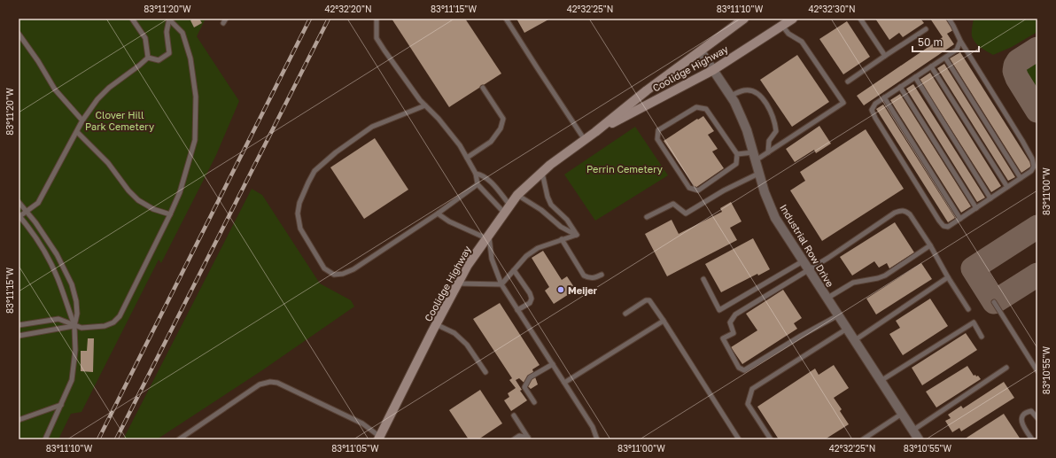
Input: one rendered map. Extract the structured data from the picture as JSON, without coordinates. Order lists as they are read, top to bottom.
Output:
{
  "streets": {
    "main road": ["Coolidge Highway"],
    "street": ["Industrial Row Drive"]
  },
  "crossings": [
    ["Coolidge Highway", "Industrial Row Drive"]
  ],
  "parks": ["Clover Hill Park Cemetery", "Perrin Cemetery"],
  "places": ["Meijer"],
  "scale_bar": "50 m",
  "coordinates": [
    "83°11'20\"W",
    "42°32'20\"N",
    "83°11'15\"W",
    "42°32'25\"N",
    "83°11'10\"W",
    "42°32'30\"N",
    "83°11'00\"W",
    "83°10'55\"W",
    "83°11'05\"W"
  ]
}
